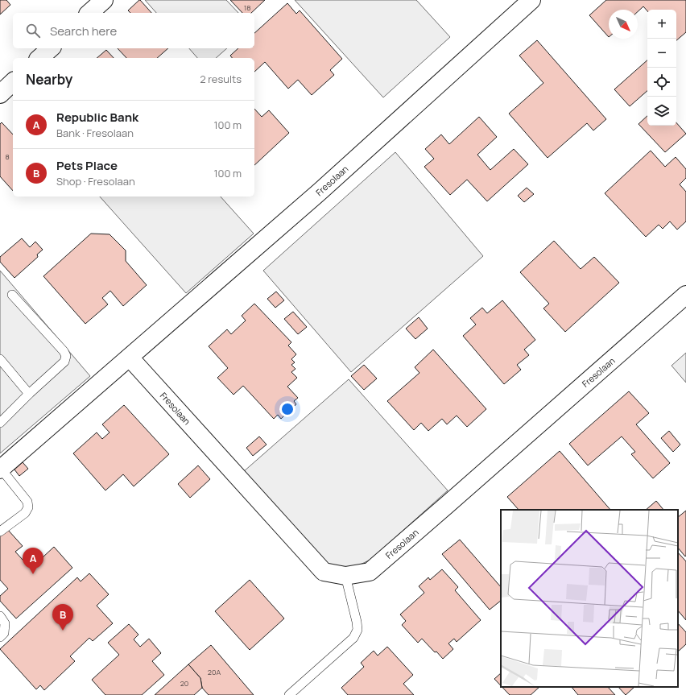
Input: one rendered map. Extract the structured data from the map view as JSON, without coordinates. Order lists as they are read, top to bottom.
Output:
{
  "streets": {
    "street": ["Fresolaan"]
  },
  "house_numbers": [
    "18",
    "8",
    "20A",
    "20"
  ],
  "north": "bottom right",
  "page": {
    "map_buttons": ["+", "−"],
    "search": "Search here",
    "heading": ["Nearby", "2 results"],
    "list": [
      {
        "mark": "A",
        "name": "Republic Bank",
        "note": "Bank · Fresolaan",
        "value": "100 m"
      },
      {
        "mark": "B",
        "name": "Pets Place",
        "note": "Shop · Fresolaan",
        "value": "100 m"
      }
    ],
    "pins": ["A", "B"]
  }
}
